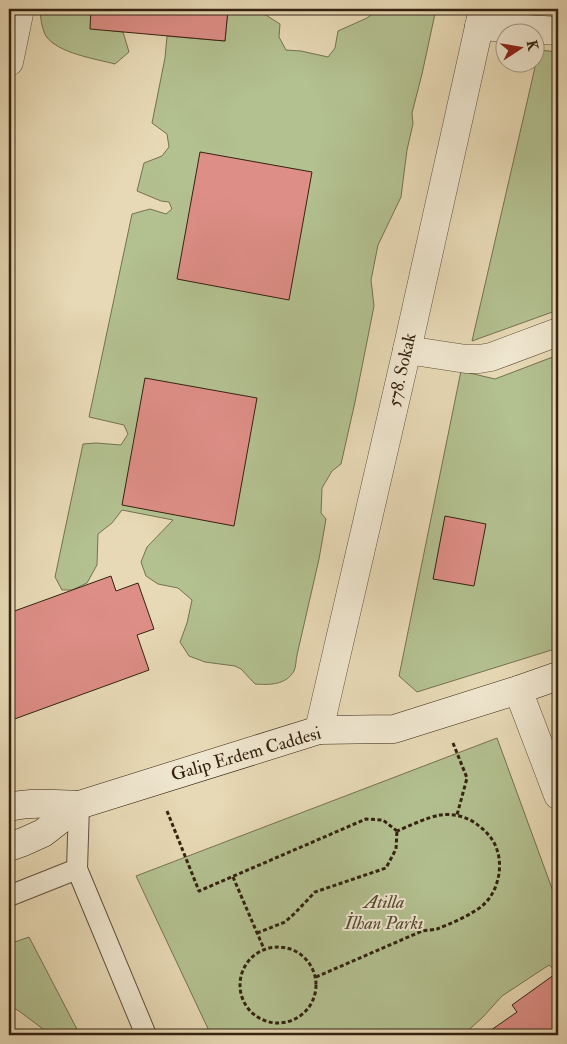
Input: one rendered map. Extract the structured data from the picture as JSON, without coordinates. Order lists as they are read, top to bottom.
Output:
{
  "streets": {
    "street": ["578. Sokak", "Galip Erdem Caddesi"]
  },
  "crossings": [
    ["578. Sokak", "Galip Erdem Caddesi"]
  ],
  "parks": ["Atilla İlhan Parkı"],
  "north": "right"
}
